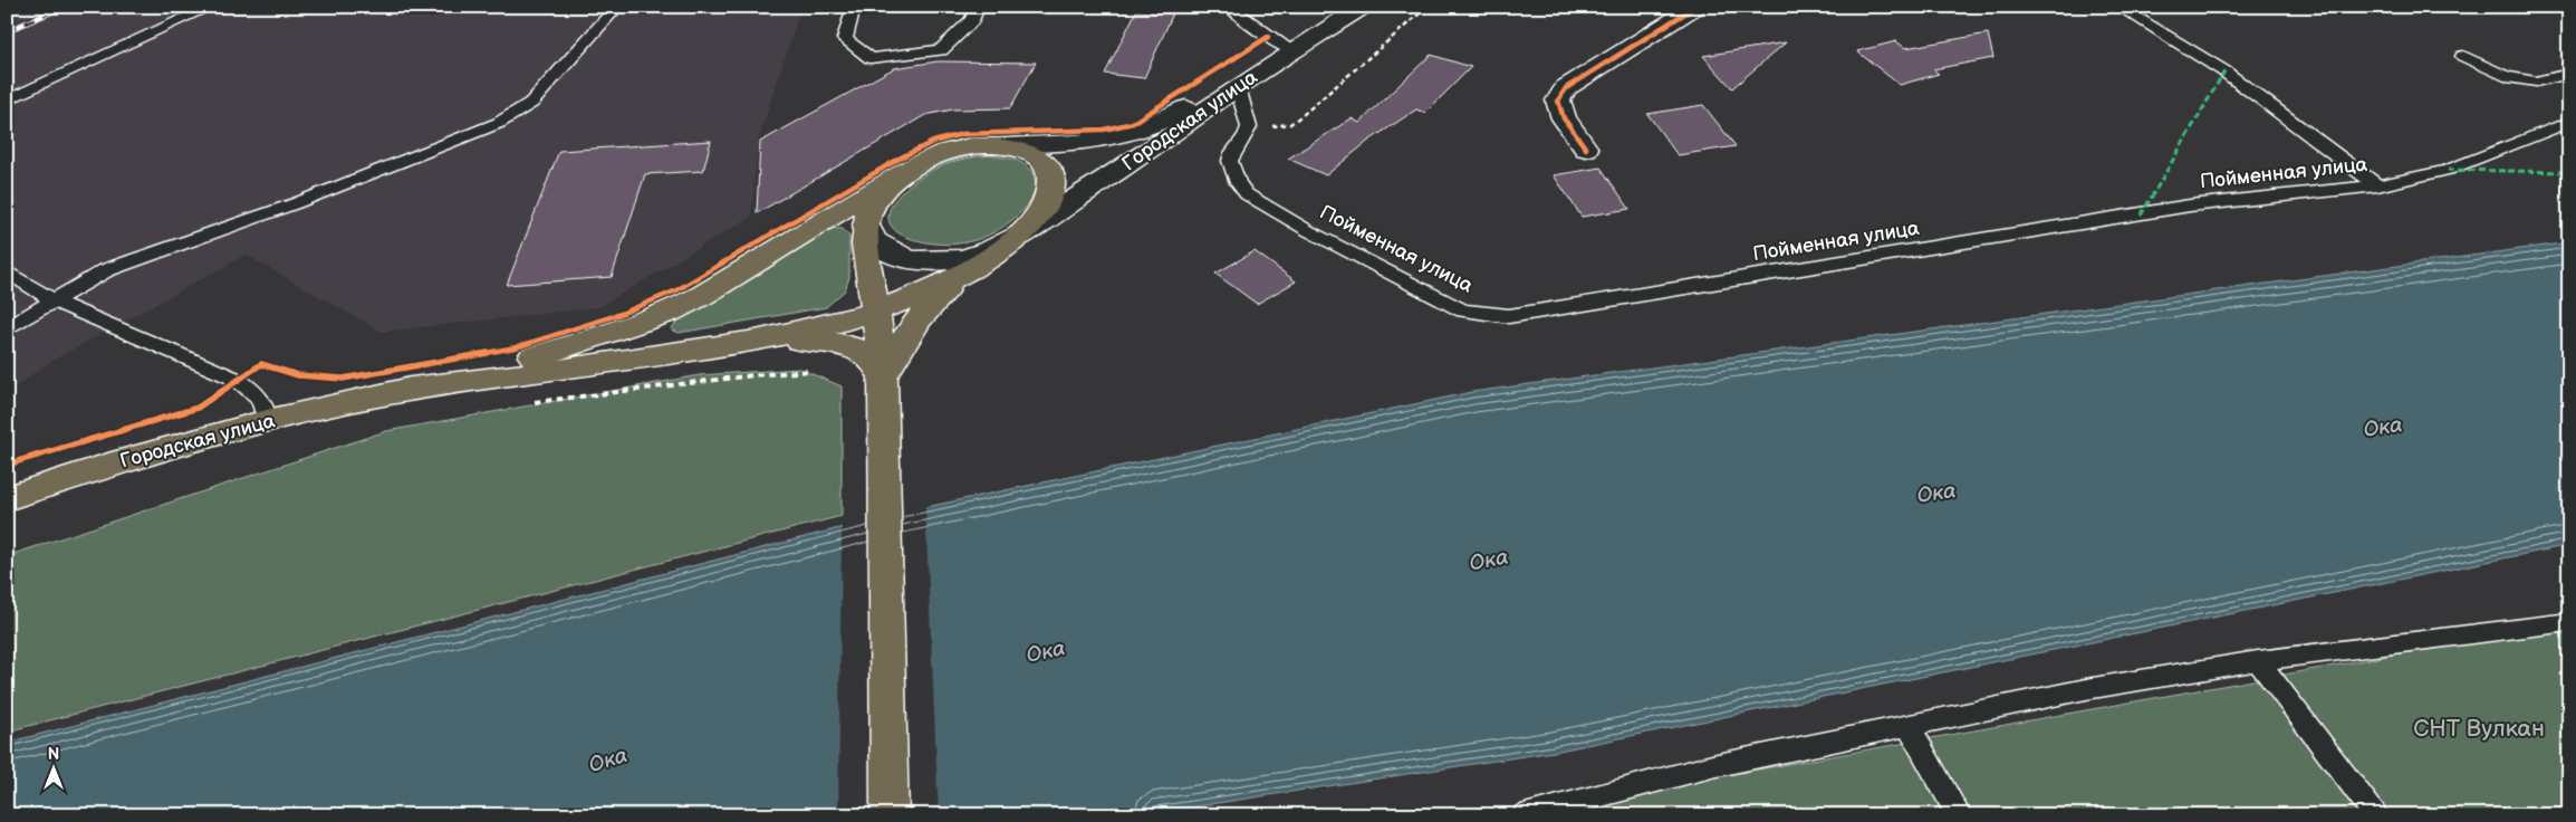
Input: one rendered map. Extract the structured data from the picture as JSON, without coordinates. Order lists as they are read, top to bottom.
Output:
{
  "streets": {
    "highway": ["Городская улица"],
    "lane": ["Пойменная улица"]
  },
  "water": ["Ока"],
  "parks": ["СНТ Вулкан"],
  "north": "top"
}
